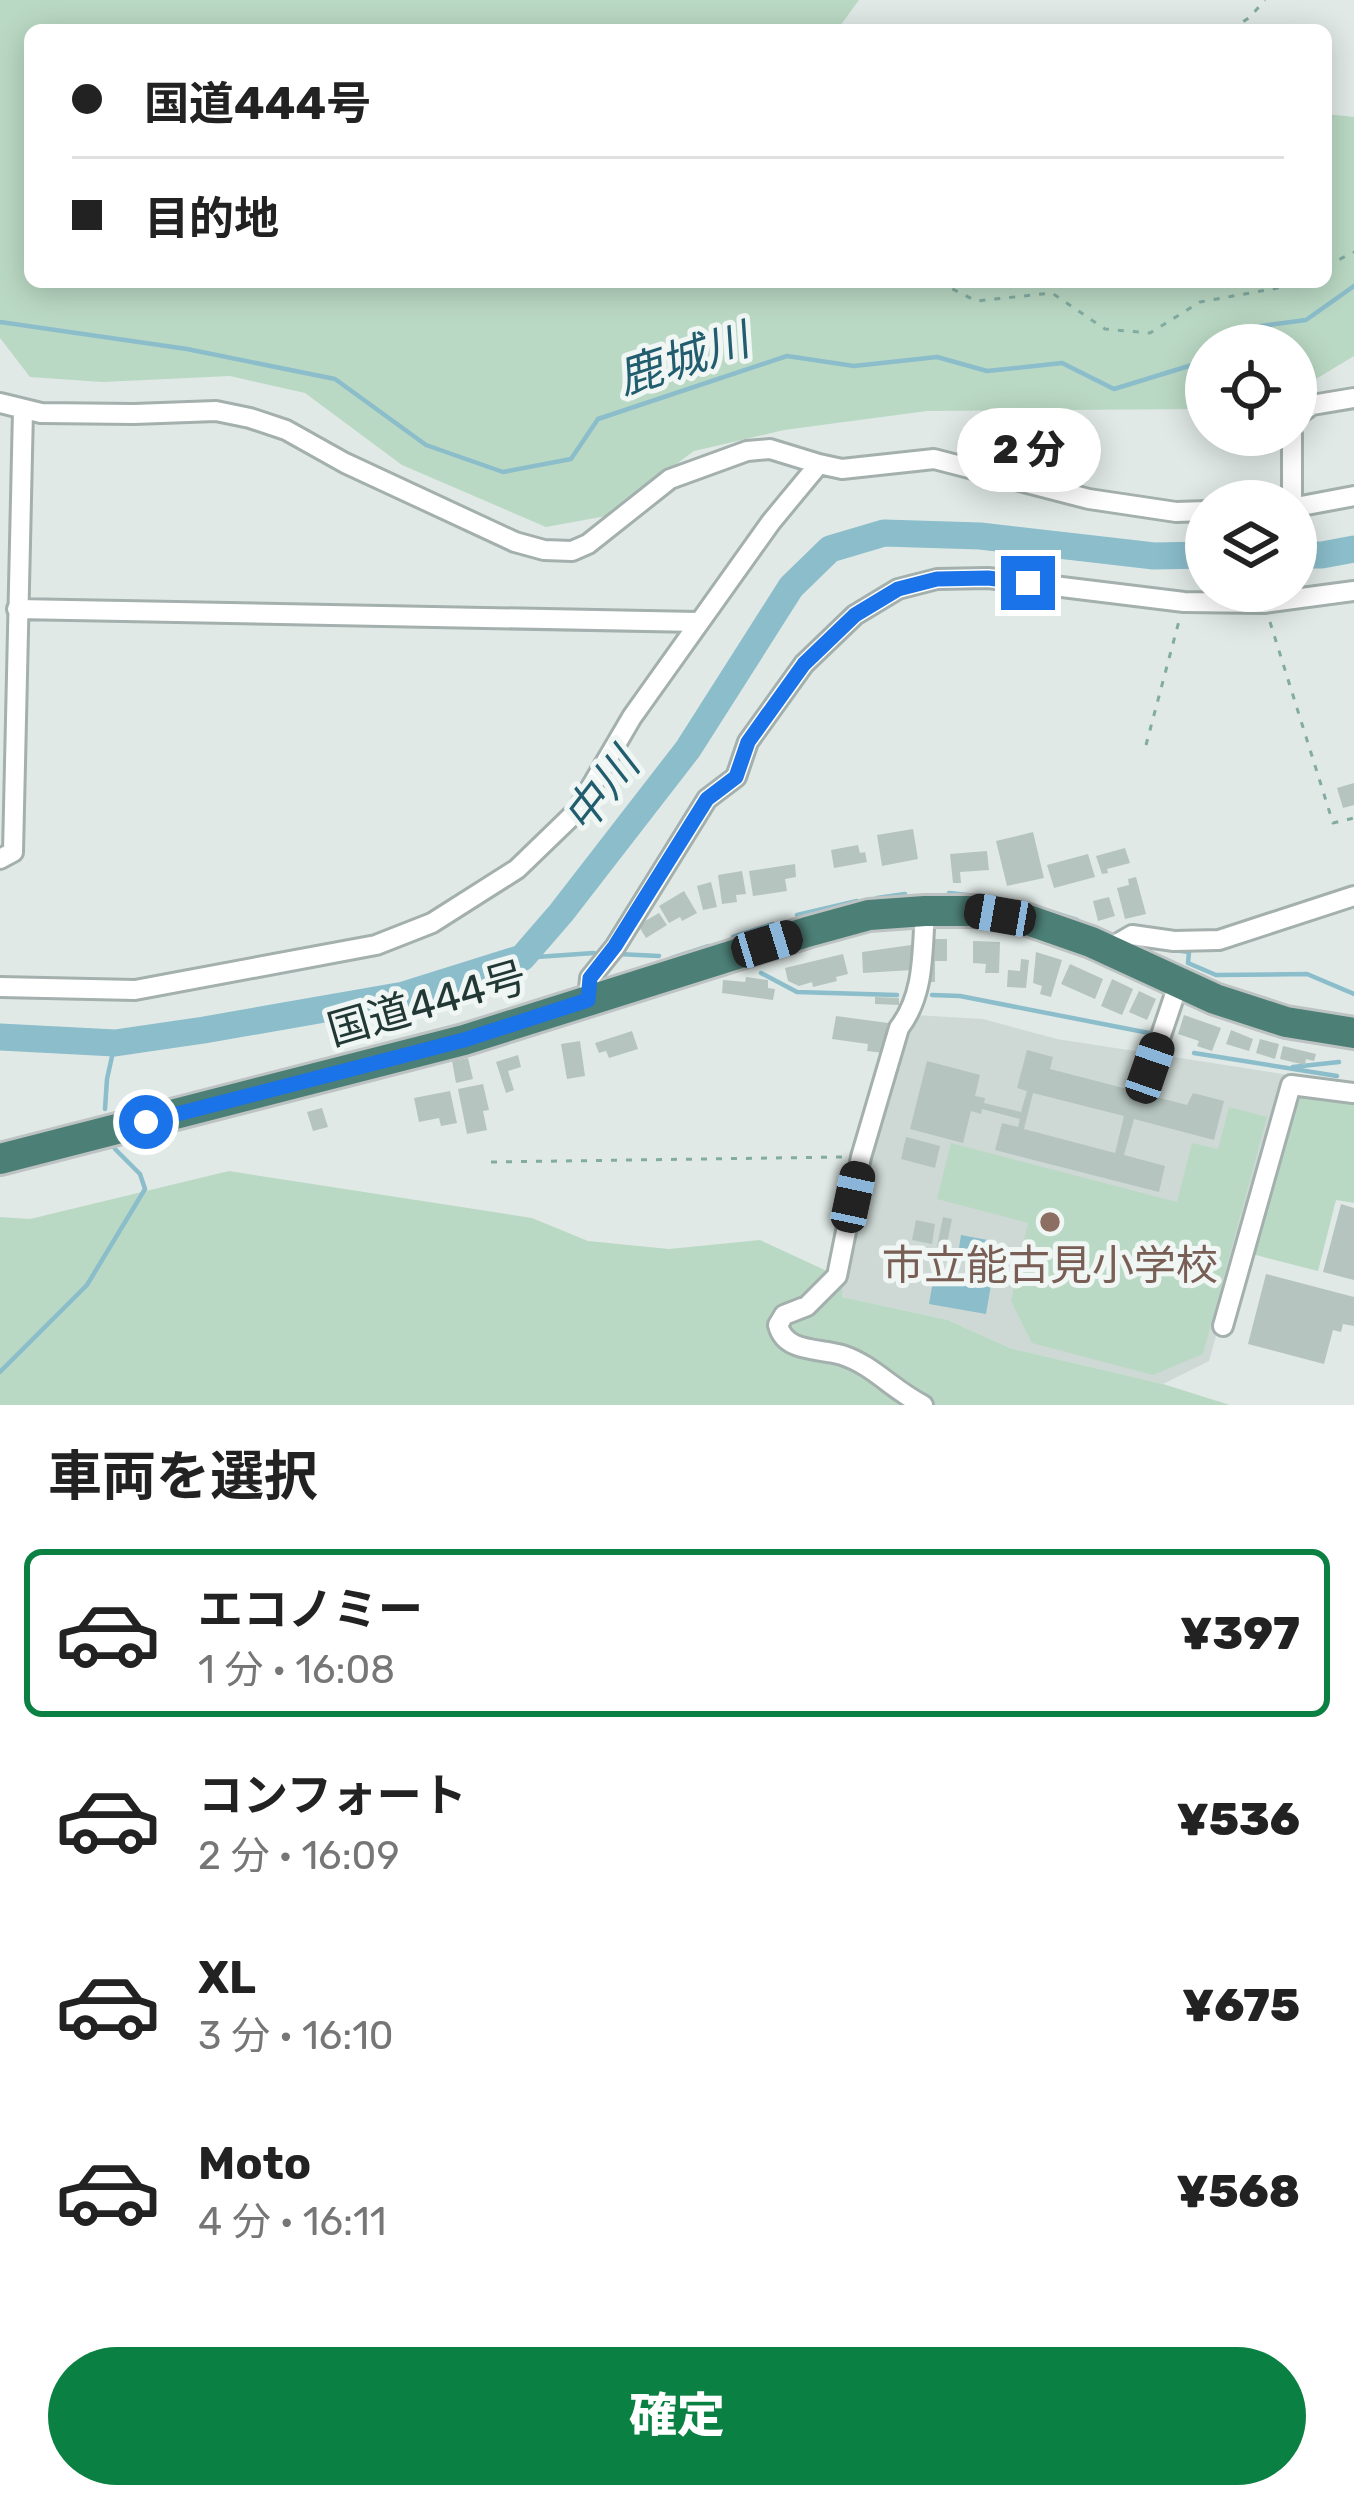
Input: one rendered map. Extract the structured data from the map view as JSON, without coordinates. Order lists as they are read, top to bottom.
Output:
{
  "streets": {
    "highway": ["国道444号"]
  },
  "water": ["鹿城川", "中川"],
  "places": ["市立能古見小学校"],
  "page": {
    "banner": ["国道444号", "目的地"],
    "bubble": "2 分",
    "heading": "車両を選択",
    "list": [
      {
        "name": "エコノミー",
        "note": "1 分 · 16:08",
        "value": "¥397"
      },
      {
        "name": "コンフォート",
        "note": "2 分 · 16:09",
        "value": "¥536"
      },
      {
        "name": "XL",
        "note": "3 分 · 16:10",
        "value": "¥675"
      },
      {
        "name": "Moto",
        "note": "4 分 · 16:11",
        "value": "¥568"
      }
    ],
    "buttons": "確定"
  }
}
